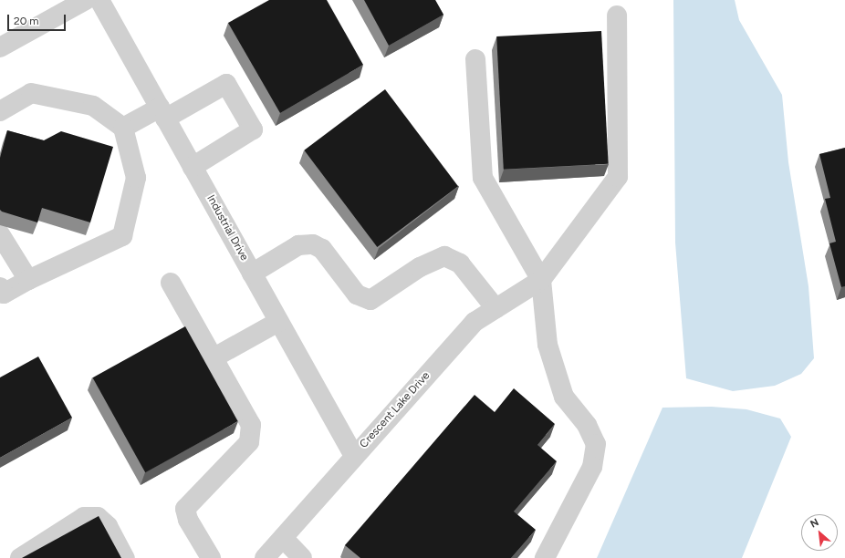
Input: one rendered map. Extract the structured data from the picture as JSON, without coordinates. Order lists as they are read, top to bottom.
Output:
{
  "streets": {
    "street": ["Industrial Drive", "Crescent Lake Drive"]
  },
  "crossings": [
    ["Industrial Drive", "Crescent Lake Drive"]
  ],
  "scale_bar": "20 m",
  "north": "top left"
}
